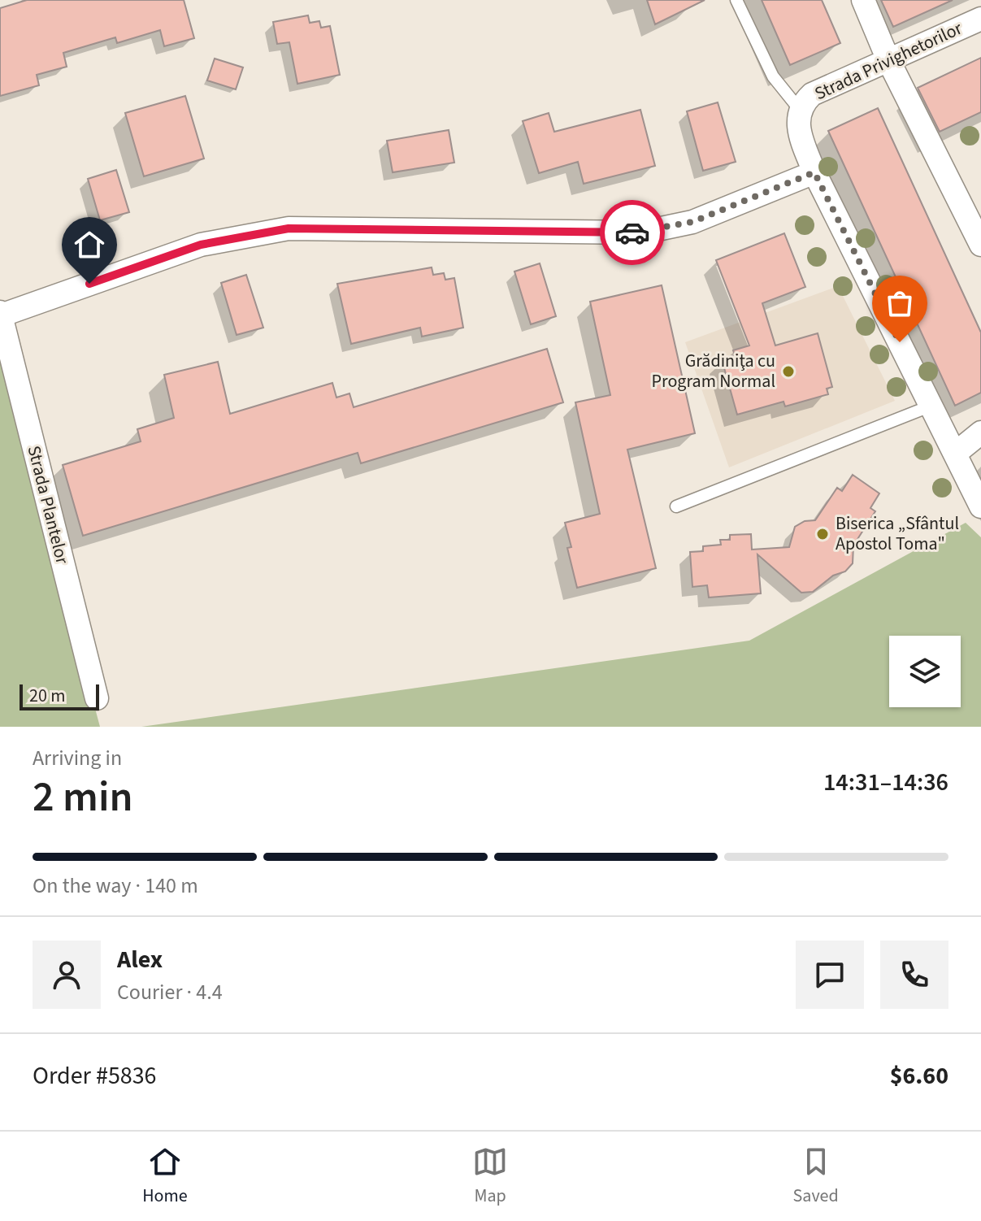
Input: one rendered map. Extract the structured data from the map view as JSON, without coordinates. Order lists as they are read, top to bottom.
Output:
{
  "streets": {
    "street": ["Strada Privighetorilor", "Strada Plantelor"]
  },
  "places": ["Grădiniţa cu Program Normal", "Biserica „Sfântul Apostol Toma\""],
  "scale_bar": "20 m",
  "page": {
    "scale": "20 m",
    "heading": ["2 min", "Arriving in", "14:31–14:36"],
    "panel": [
      "Alex",
      "Courier · 4.4",
      "Order #5836",
      "$6.60"
    ],
    "bar": "On the way · 140 m",
    "tabs": ["Home", "Map", "Saved"]
  }
}
